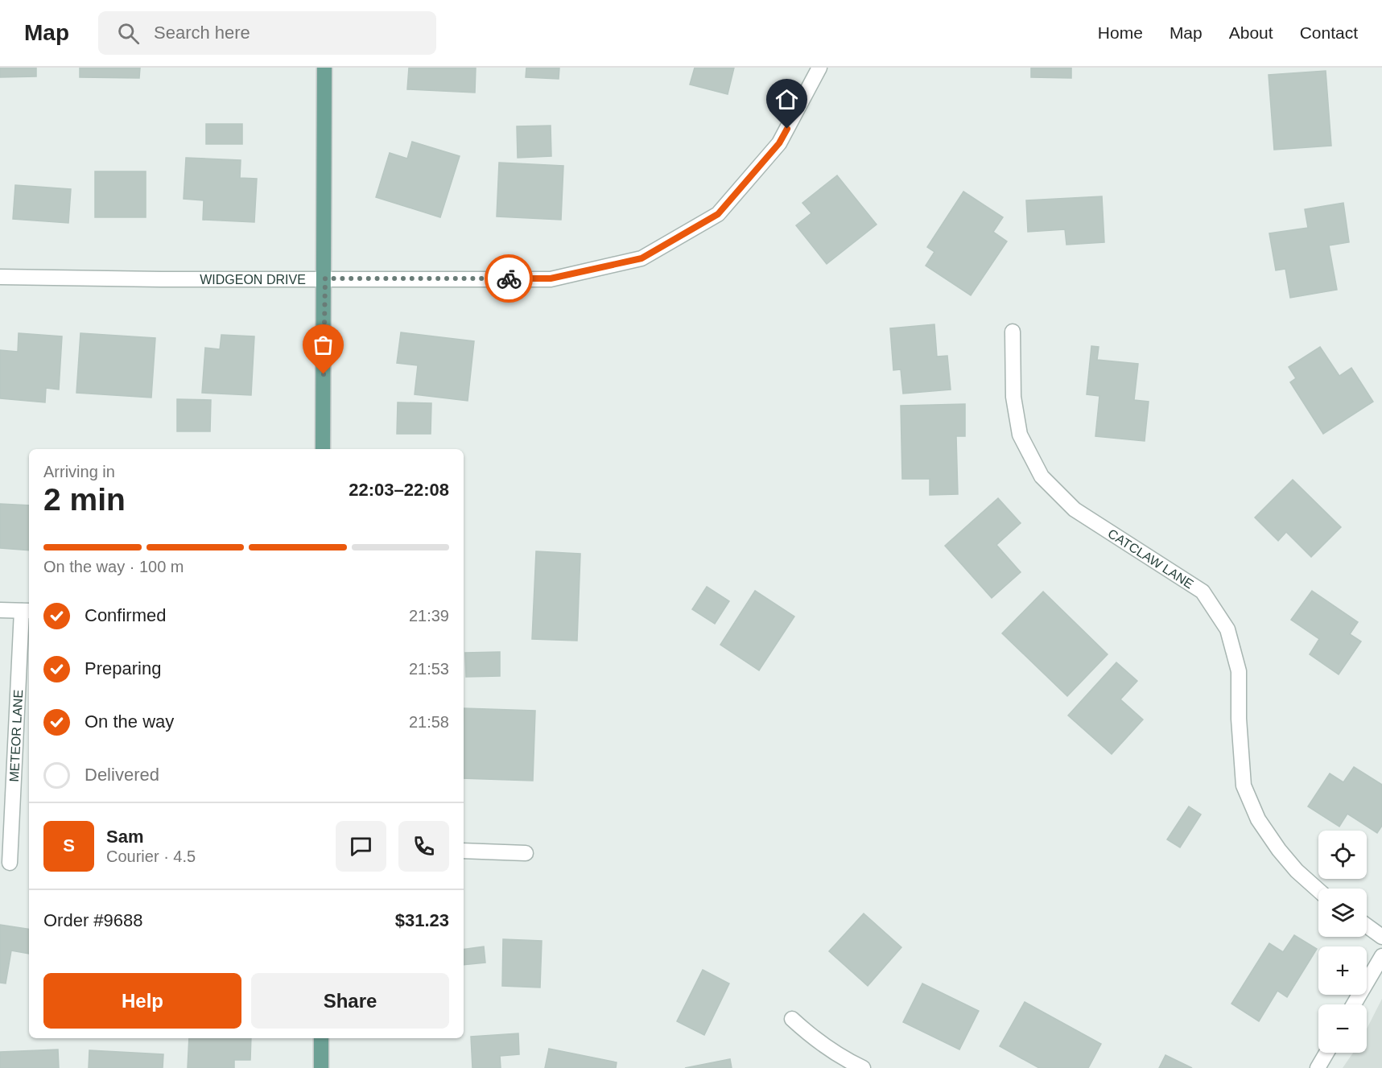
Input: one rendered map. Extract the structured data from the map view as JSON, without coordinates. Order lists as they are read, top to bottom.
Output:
{
  "streets": {
    "street": ["WIDGEON DRIVE", "CATCLAW LANE", "METEOR LANE"]
  },
  "page": {
    "header": "Map",
    "search": "Search here",
    "nav": [
      "Home",
      "Map",
      "About",
      "Contact"
    ],
    "heading": ["2 min", "Arriving in", "22:03–22:08"],
    "panel": [
      "Sam",
      "Courier · 4.5",
      "Order #9688",
      "$31.23"
    ],
    "bar": "On the way · 100 m",
    "list": [
      ["Confirmed", "21:39"],
      ["Preparing", "21:53"],
      ["On the way", "21:58"],
      "Delivered"
    ],
    "round": "S",
    "map_buttons": ["+", "−"],
    "buttons": ["Help", "Share"]
  }
}
